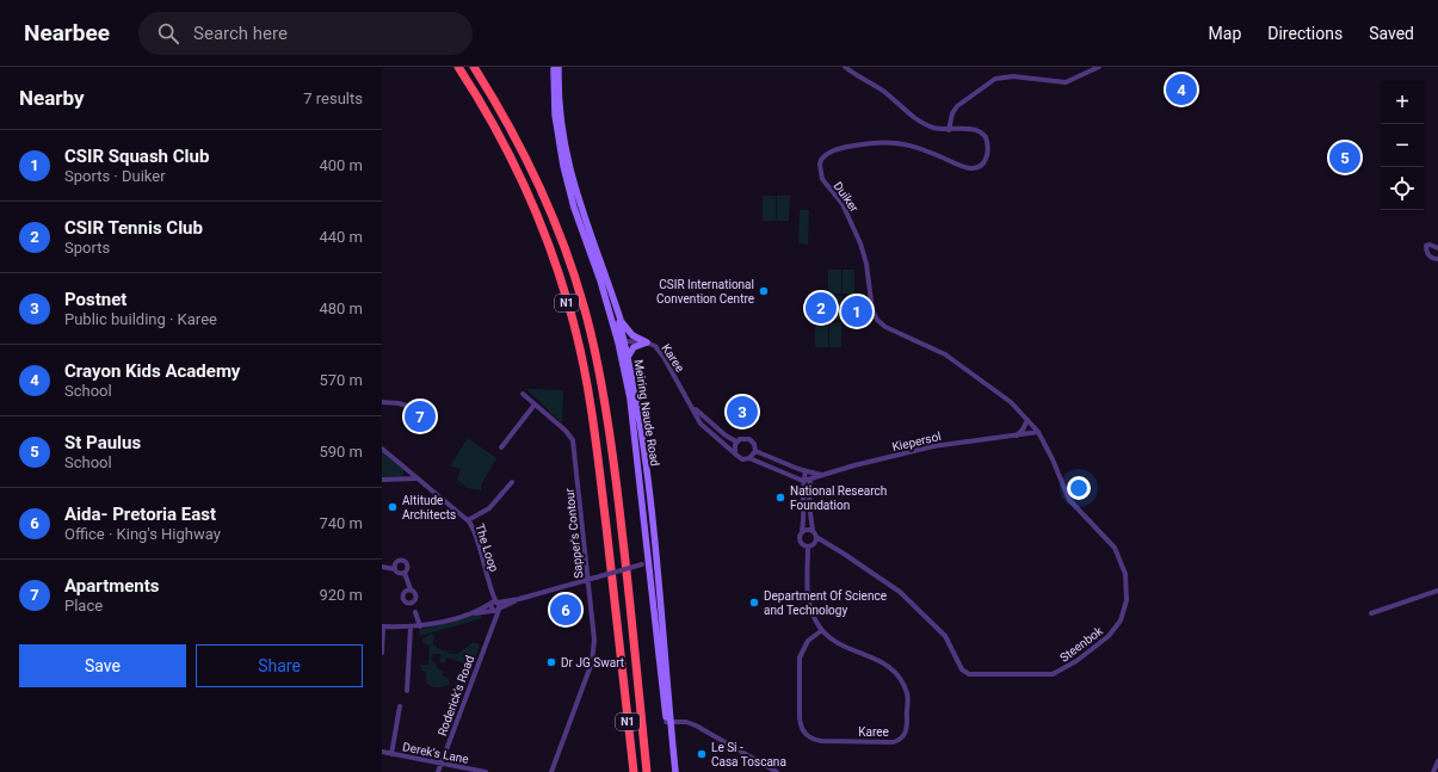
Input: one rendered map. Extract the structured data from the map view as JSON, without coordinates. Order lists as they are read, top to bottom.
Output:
{
  "streets": {
    "highway": ["N1"],
    "street": [
      "Duiker",
      "Karee",
      "Meiring Naude Road",
      "Kiepersol",
      "Sapper's Contour",
      "The Loop",
      "Steenbok",
      "Roderick's Road",
      "Derek's Lane"
    ]
  },
  "crossings": [
    ["Duiker", "Kiepersol"],
    ["Duiker", "Steenbok"],
    ["Karee", "Meiring Naude Road"],
    ["Kiepersol", "Steenbok"],
    ["Roderick's Road", "Derek's Lane"]
  ],
  "places": [
    "CSIR International Convention Centre",
    "National Research Foundation",
    "Altitude Architects",
    "Department Of Science and Technology",
    "Dr JG Swart",
    "Le Si - Casa Toscana"
  ],
  "page": {
    "header": "Nearbee",
    "search": "Search here",
    "nav": ["Map", "Directions", "Saved"],
    "heading": ["Nearby", "7 results"],
    "pins": [
      "4",
      "5",
      "2",
      "1",
      "3",
      "7",
      "6"
    ],
    "map_buttons": ["+", "−"],
    "list": [
      {
        "mark": "1",
        "name": "CSIR Squash Club",
        "note": "Sports · Duiker",
        "value": "400 m"
      },
      {
        "mark": "2",
        "name": "CSIR Tennis Club",
        "note": "Sports",
        "value": "440 m"
      },
      {
        "mark": "3",
        "name": "Postnet",
        "note": "Public building · Karee",
        "value": "480 m"
      },
      {
        "mark": "4",
        "name": "Crayon Kids Academy",
        "note": "School",
        "value": "570 m"
      },
      {
        "mark": "5",
        "name": "St Paulus",
        "note": "School",
        "value": "590 m"
      },
      {
        "mark": "6",
        "name": "Aida- Pretoria East",
        "note": "Office · King's Highway",
        "value": "740 m"
      },
      {
        "mark": "7",
        "name": "Apartments",
        "note": "Place",
        "value": "920 m"
      }
    ],
    "buttons": ["Save", "Share"]
  }
}
